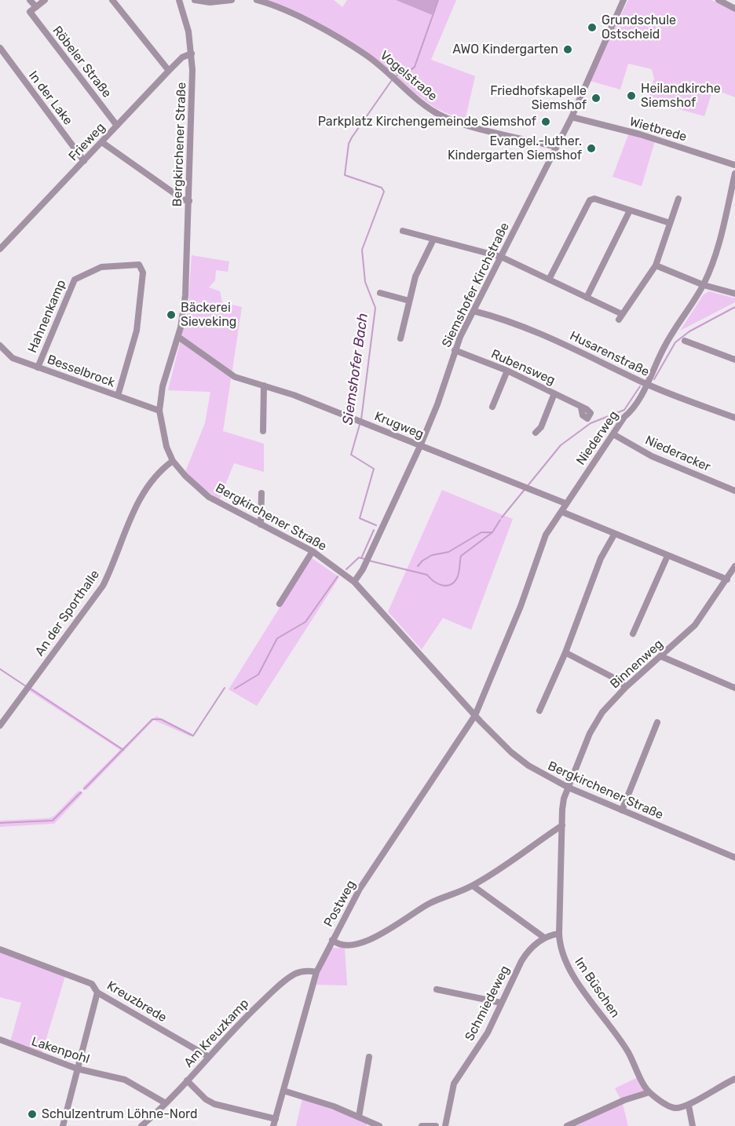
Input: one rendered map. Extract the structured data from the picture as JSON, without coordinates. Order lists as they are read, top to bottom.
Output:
{
  "streets": {
    "street": [
      "Röbeler Straße",
      "Vogelstraße",
      "In der Lake",
      "Wietbrede",
      "Frieweg",
      "Bergkirchener Straße",
      "Siemshofer Kirchstraße",
      "Hahnenkamp",
      "Husarenstraße",
      "Rubensweg",
      "Besselbrock",
      "Krugweg",
      "Niederweg",
      "Niederacker",
      "An der Sporthalle",
      "Binnenweg",
      "Postweg",
      "Im Büschen",
      "Kreuzbrede",
      "Schmiedeweg",
      "Am Kreuzkamp",
      "Lakenpohl"
    ]
  },
  "crossings": [
    ["Röbeler Straße", "Frieweg"],
    ["Vogelstraße", "Siemshofer Kirchstraße"],
    ["In der Lake", "Frieweg"],
    ["Wietbrede", "Siemshofer Kirchstraße"],
    ["Frieweg", "Bergkirchener Straße"],
    ["Bergkirchener Straße", "Siemshofer Kirchstraße"],
    ["Bergkirchener Straße", "Besselbrock"],
    ["Bergkirchener Straße", "Krugweg"],
    ["Bergkirchener Straße", "Niederweg"],
    ["Bergkirchener Straße", "An der Sporthalle"],
    ["Bergkirchener Straße", "Binnenweg"],
    ["Bergkirchener Straße", "Postweg"],
    ["Bergkirchener Straße", "Im Büschen"],
    ["Siemshofer Kirchstraße", "Husarenstraße"],
    ["Siemshofer Kirchstraße", "Rubensweg"],
    ["Siemshofer Kirchstraße", "Krugweg"],
    ["Hahnenkamp", "Besselbrock"],
    ["Husarenstraße", "Niederweg"],
    ["Krugweg", "Niederweg"],
    ["Niederweg", "Niederacker"],
    ["Niederweg", "Postweg"],
    ["Binnenweg", "Im Büschen"],
    ["Postweg", "Am Kreuzkamp"],
    ["Im Büschen", "Schmiedeweg"],
    ["Kreuzbrede", "Am Kreuzkamp"],
    ["Am Kreuzkamp", "Lakenpohl"]
  ],
  "water": ["Siemshofer Bach"],
  "places": [
    "Grundschule Ostscheid",
    "AWO Kindergarten",
    "Heilandkirche Siemshof",
    "Friedhofskapelle Siemshof",
    "Parkplatz Kirchengemeinde Siemshof",
    "Evangel.-luther. Kindergarten Siemshof",
    "Bäckerei Sieveking",
    "Schulzentrum Löhne-Nord"
  ]
}
